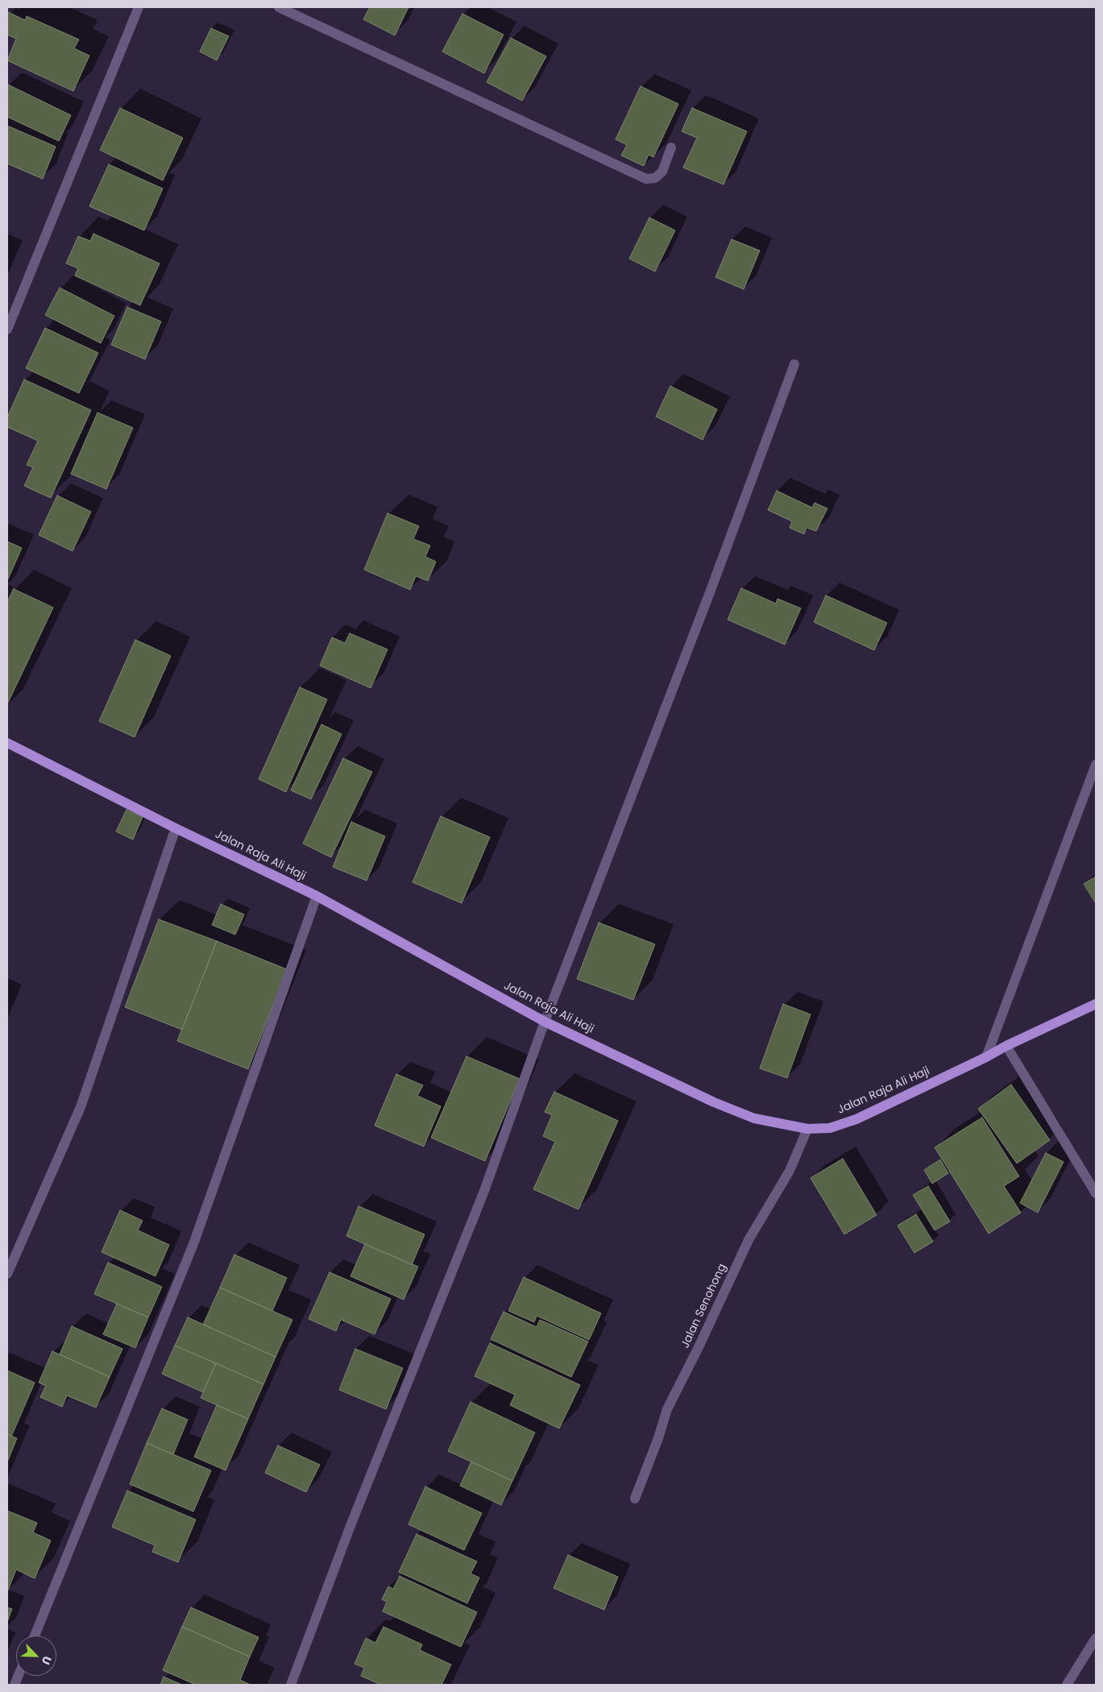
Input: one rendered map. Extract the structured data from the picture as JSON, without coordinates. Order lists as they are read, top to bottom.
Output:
{
  "streets": {
    "main road": ["Jalan Raja Ali Haji"],
    "street": ["Jalan Senohong"]
  },
  "crossings": [
    ["Jalan Raja Ali Haji", "Jalan Senohong"]
  ],
  "north": "bottom right"
}
